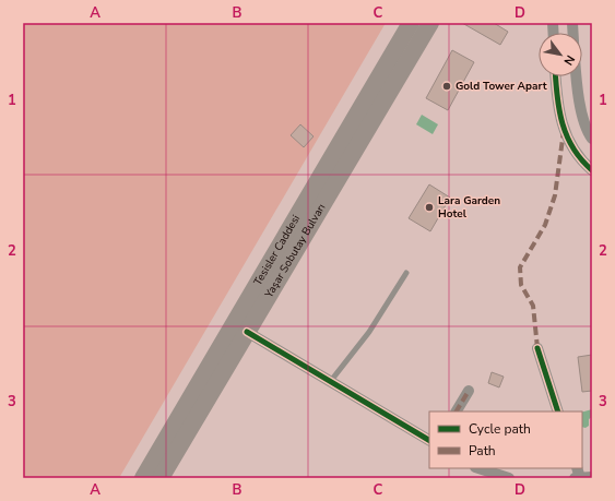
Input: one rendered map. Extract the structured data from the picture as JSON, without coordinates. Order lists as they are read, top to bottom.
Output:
{
  "streets": {
    "main road": ["Tesisler Caddesi", "Yaşar Sobutay Bulvarı"]
  },
  "places": ["Gold Tower Apart", "Lara Garden Hotel"],
  "legend": ["Cycle path", "Path"],
  "north": "bottom right",
  "grid": {
    "columns": [
      "A",
      "B",
      "C",
      "D"
    ],
    "rows": ["1", "2", "3"]
  }
}
